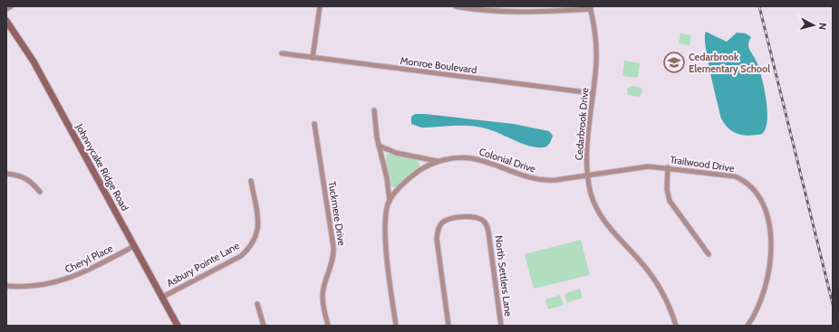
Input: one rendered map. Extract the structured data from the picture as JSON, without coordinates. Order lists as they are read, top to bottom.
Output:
{
  "streets": {
    "main road": ["Johnnycake Ridge Road"],
    "street": [
      "Monroe Boulevard",
      "Cedarbrook Drive",
      "Colonial Drive",
      "Trailwood Drive",
      "Tuckmere Drive",
      "Cheryl Place",
      "Asbury Pointe Lane",
      "North Settlers Lane"
    ]
  },
  "crossings": [
    ["Monroe Boulevard", "Cedarbrook Drive"],
    ["Cedarbrook Drive", "Colonial Drive"],
    ["Cedarbrook Drive", "Trailwood Drive"],
    ["Colonial Drive", "Trailwood Drive"],
    ["Johnnycake Ridge Road", "Cheryl Place"],
    ["Johnnycake Ridge Road", "Asbury Pointe Lane"]
  ],
  "places": {
    "school or university": ["Cedarbrook Elementary School"]
  },
  "north": "right"
}
